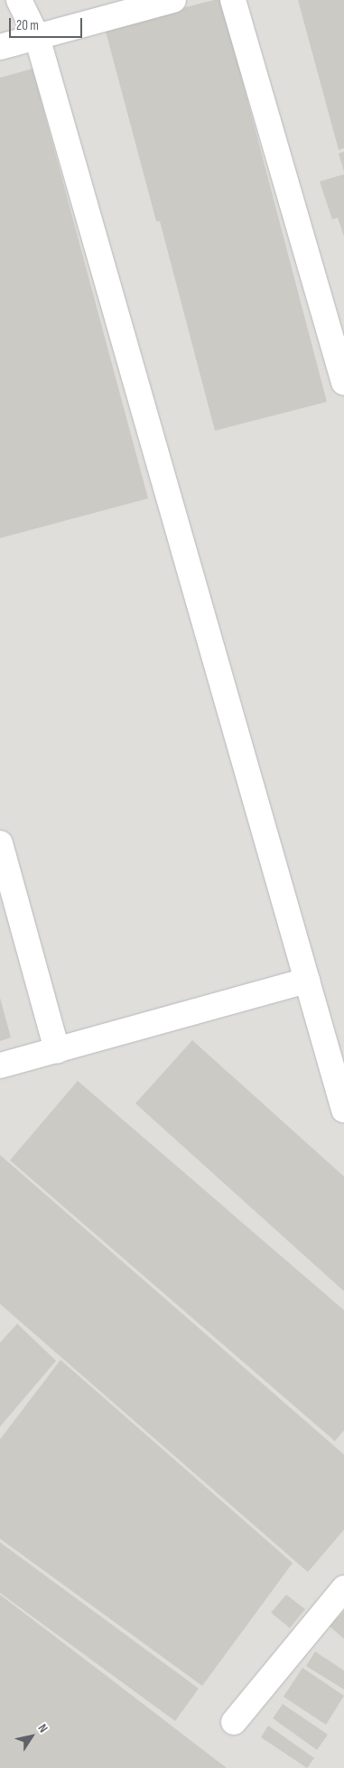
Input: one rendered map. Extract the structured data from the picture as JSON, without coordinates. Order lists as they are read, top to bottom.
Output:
{
  "scale_bar": "20 m",
  "north": "top right"
}
